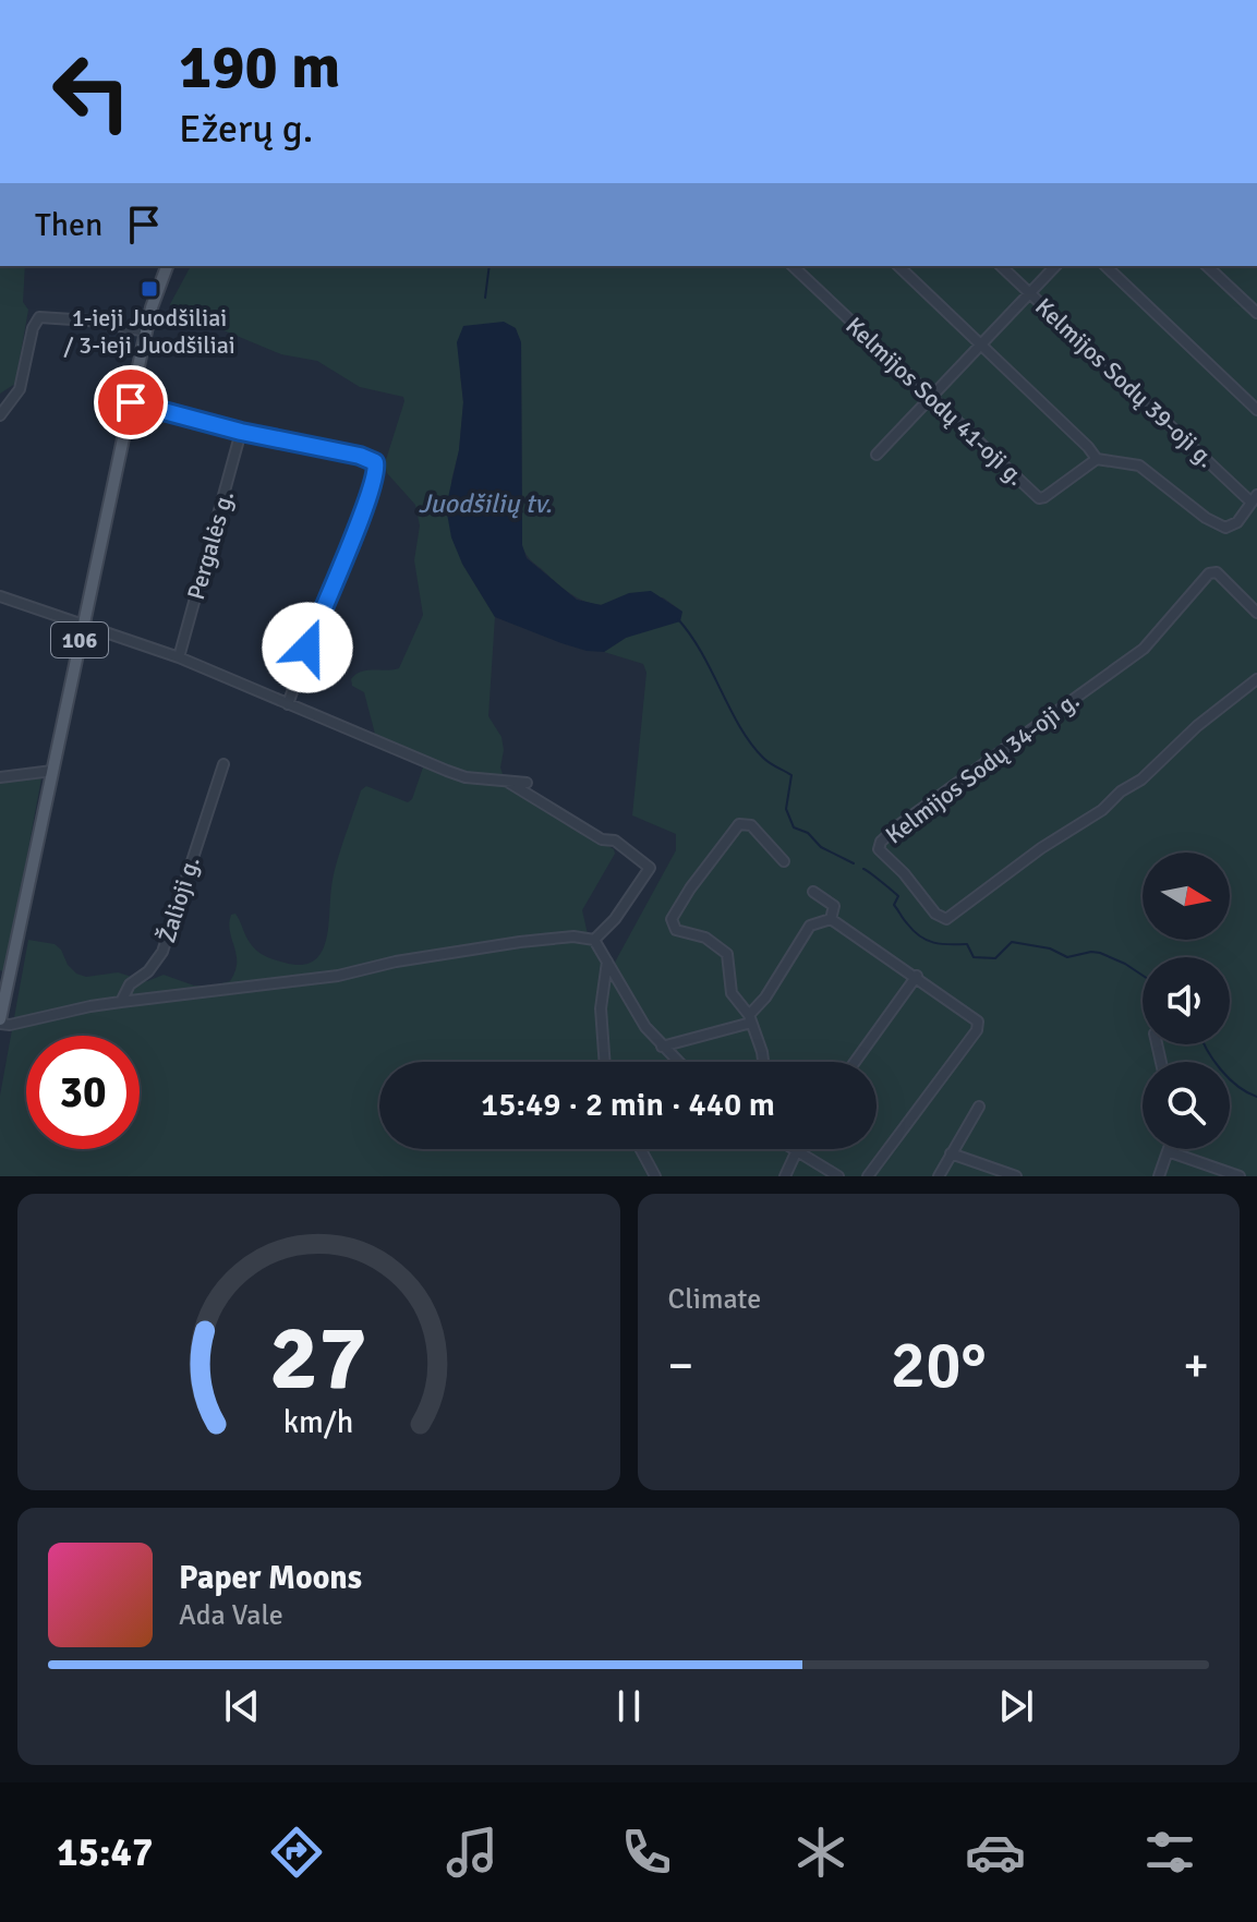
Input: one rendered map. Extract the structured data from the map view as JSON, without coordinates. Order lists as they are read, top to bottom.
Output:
{
  "streets": {
    "main road": ["106"],
    "street": [
      "Kelmijos Sodų 39-oji g.",
      "Kelmijos Sodų 41-oji g.",
      "Pergalės g.",
      "Kelmijos Sodų 34-oji g.",
      "Žalioji g."
    ]
  },
  "water": ["Juodšilių tv."],
  "places": {
    "transit": ["1-ieji Juodšiliai / 3-ieji Juodšiliai"]
  },
  "north": "right",
  "page": {
    "turn": ["190 m", "Ežerų g."],
    "then": "Then",
    "limit": "30",
    "trip": "15:49 · 2 min · 440 m",
    "tile": "Climate",
    "heat": ["−", "20°", "+"],
    "song": ["Paper Moons", "Ada Vale"],
    "tabs": "15:47",
    "gauge": ["27", "km/h"]
  }
}
